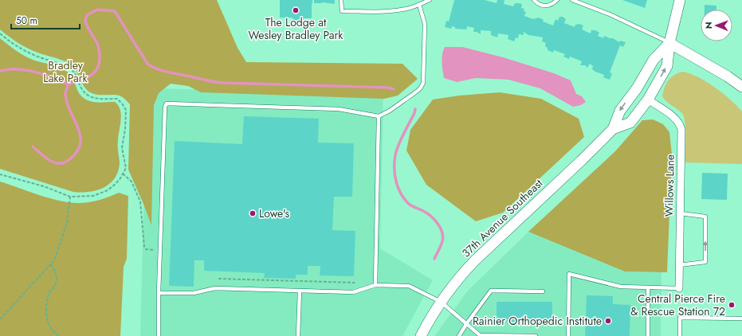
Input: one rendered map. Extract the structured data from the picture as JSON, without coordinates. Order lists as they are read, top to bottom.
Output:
{
  "streets": {
    "main road": ["37th Avenue Southeast"],
    "street": ["Willows Lane"]
  },
  "crossings": [
    ["Willows Lane", "37th Avenue Southeast"]
  ],
  "parks": ["Bradley Lake Park"],
  "places": [
    "The Lodge at Wesley Bradley Park",
    "Lowe's",
    "Central Pierce Fire & Rescue Station 72",
    "Rainier Orthopedic Institute"
  ],
  "scale_bar": "50 m",
  "north": "left"
}
